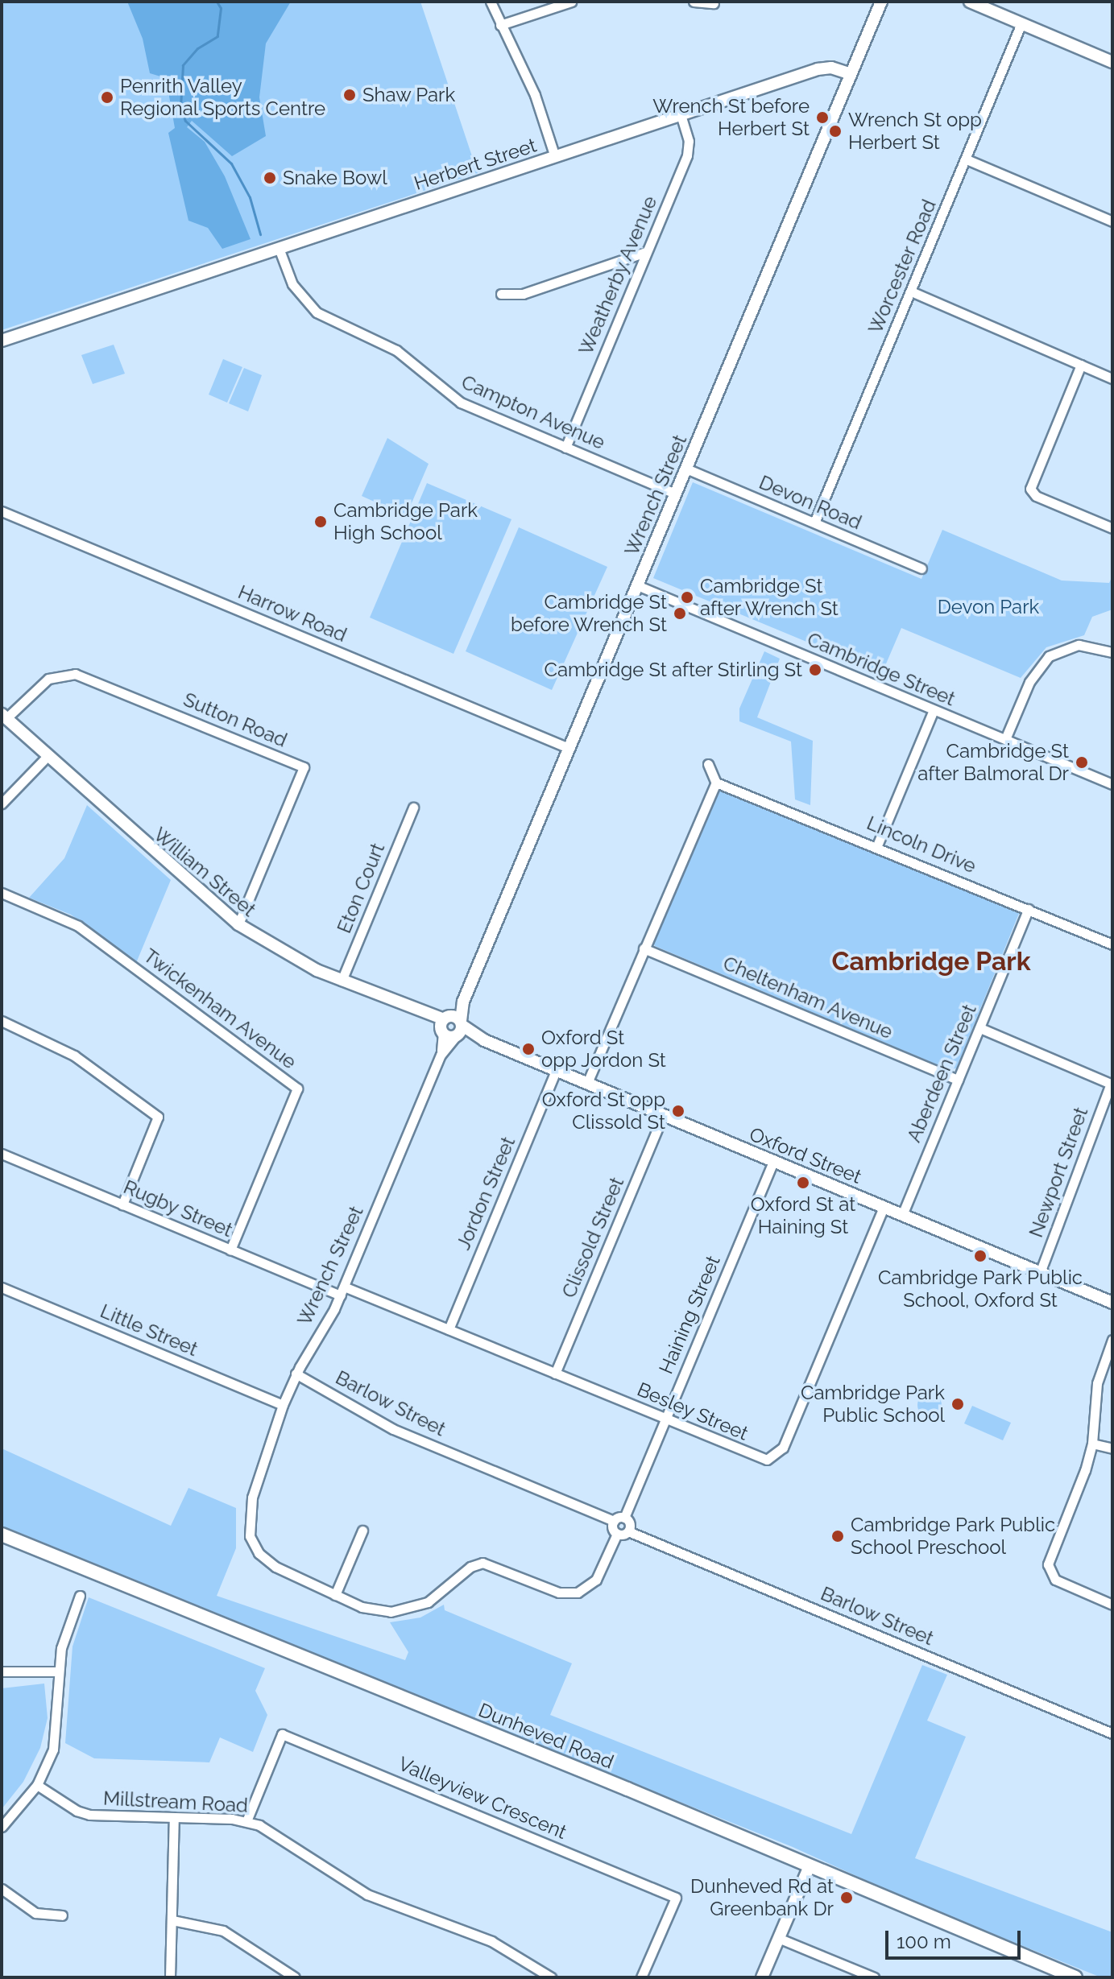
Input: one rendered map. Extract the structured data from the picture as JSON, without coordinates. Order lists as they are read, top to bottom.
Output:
{
  "streets": {
    "main road": ["Dunheved Road"],
    "street": [
      "Herbert Street",
      "Worcester Road",
      "Weatherby Avenue",
      "Campton Avenue",
      "Wrench Street",
      "Devon Road",
      "Harrow Road",
      "Cambridge Street",
      "Sutton Road",
      "Lincoln Drive",
      "William Street",
      "Eton Court",
      "Cheltenham Avenue",
      "Twickenham Avenue",
      "Aberdeen Street",
      "Oxford Street",
      "Newport Street",
      "Jordon Street",
      "Rugby Street",
      "Clissold Street",
      "Haining Street",
      "Little Street",
      "Barlow Street",
      "Besley Street",
      "Valleyview Crescent",
      "Millstream Road"
    ]
  },
  "crossings": [
    ["Herbert Street", "Weatherby Avenue"],
    ["Herbert Street", "Campton Avenue"],
    ["Herbert Street", "Wrench Street"],
    ["Worcester Road", "Devon Road"],
    ["Weatherby Avenue", "Campton Avenue"],
    ["Campton Avenue", "Wrench Street"],
    ["Wrench Street", "Devon Road"],
    ["Wrench Street", "Harrow Road"],
    ["Wrench Street", "Cambridge Street"],
    ["Wrench Street", "William Street"],
    ["Wrench Street", "Oxford Street"],
    ["Wrench Street", "Rugby Street"],
    ["Wrench Street", "Little Street"],
    ["Wrench Street", "Barlow Street"],
    ["Wrench Street", "Besley Street"],
    ["Sutton Road", "William Street"],
    ["Lincoln Drive", "Aberdeen Street"],
    ["William Street", "Eton Court"],
    ["William Street", "Oxford Street"],
    ["Cheltenham Avenue", "Aberdeen Street"],
    ["Twickenham Avenue", "Rugby Street"],
    ["Aberdeen Street", "Oxford Street"],
    ["Oxford Street", "Newport Street"],
    ["Oxford Street", "Jordon Street"],
    ["Oxford Street", "Clissold Street"],
    ["Oxford Street", "Haining Street"],
    ["Oxford Street", "Besley Street"],
    ["Jordon Street", "Besley Street"],
    ["Rugby Street", "Besley Street"],
    ["Clissold Street", "Besley Street"],
    ["Haining Street", "Barlow Street"],
    ["Haining Street", "Besley Street"],
    ["Valleyview Crescent", "Millstream Road"]
  ],
  "districts": ["Cambridge Park"],
  "parks": ["Devon Park"],
  "places": [
    "Shaw Park",
    "Penrith Valley Regional Sports Centre",
    "Wrench St before Herbert St",
    "Wrench St opp Herbert St",
    "Snake Bowl",
    "Cambridge Park High School",
    "Cambridge St after Wrench St",
    "Cambridge St before Wrench St",
    "Cambridge St after Stirling St",
    "Cambridge St after Balmoral Dr",
    "Oxford St opp Jordon St",
    "Oxford St opp Clissold St",
    "Oxford St at Haining St",
    "Cambridge Park Public School, Oxford St",
    "Cambridge Park Public School",
    "Cambridge Park Public School Preschool",
    "Dunheved Rd at Greenbank Dr"
  ],
  "scale_bar": "100 m"
}
